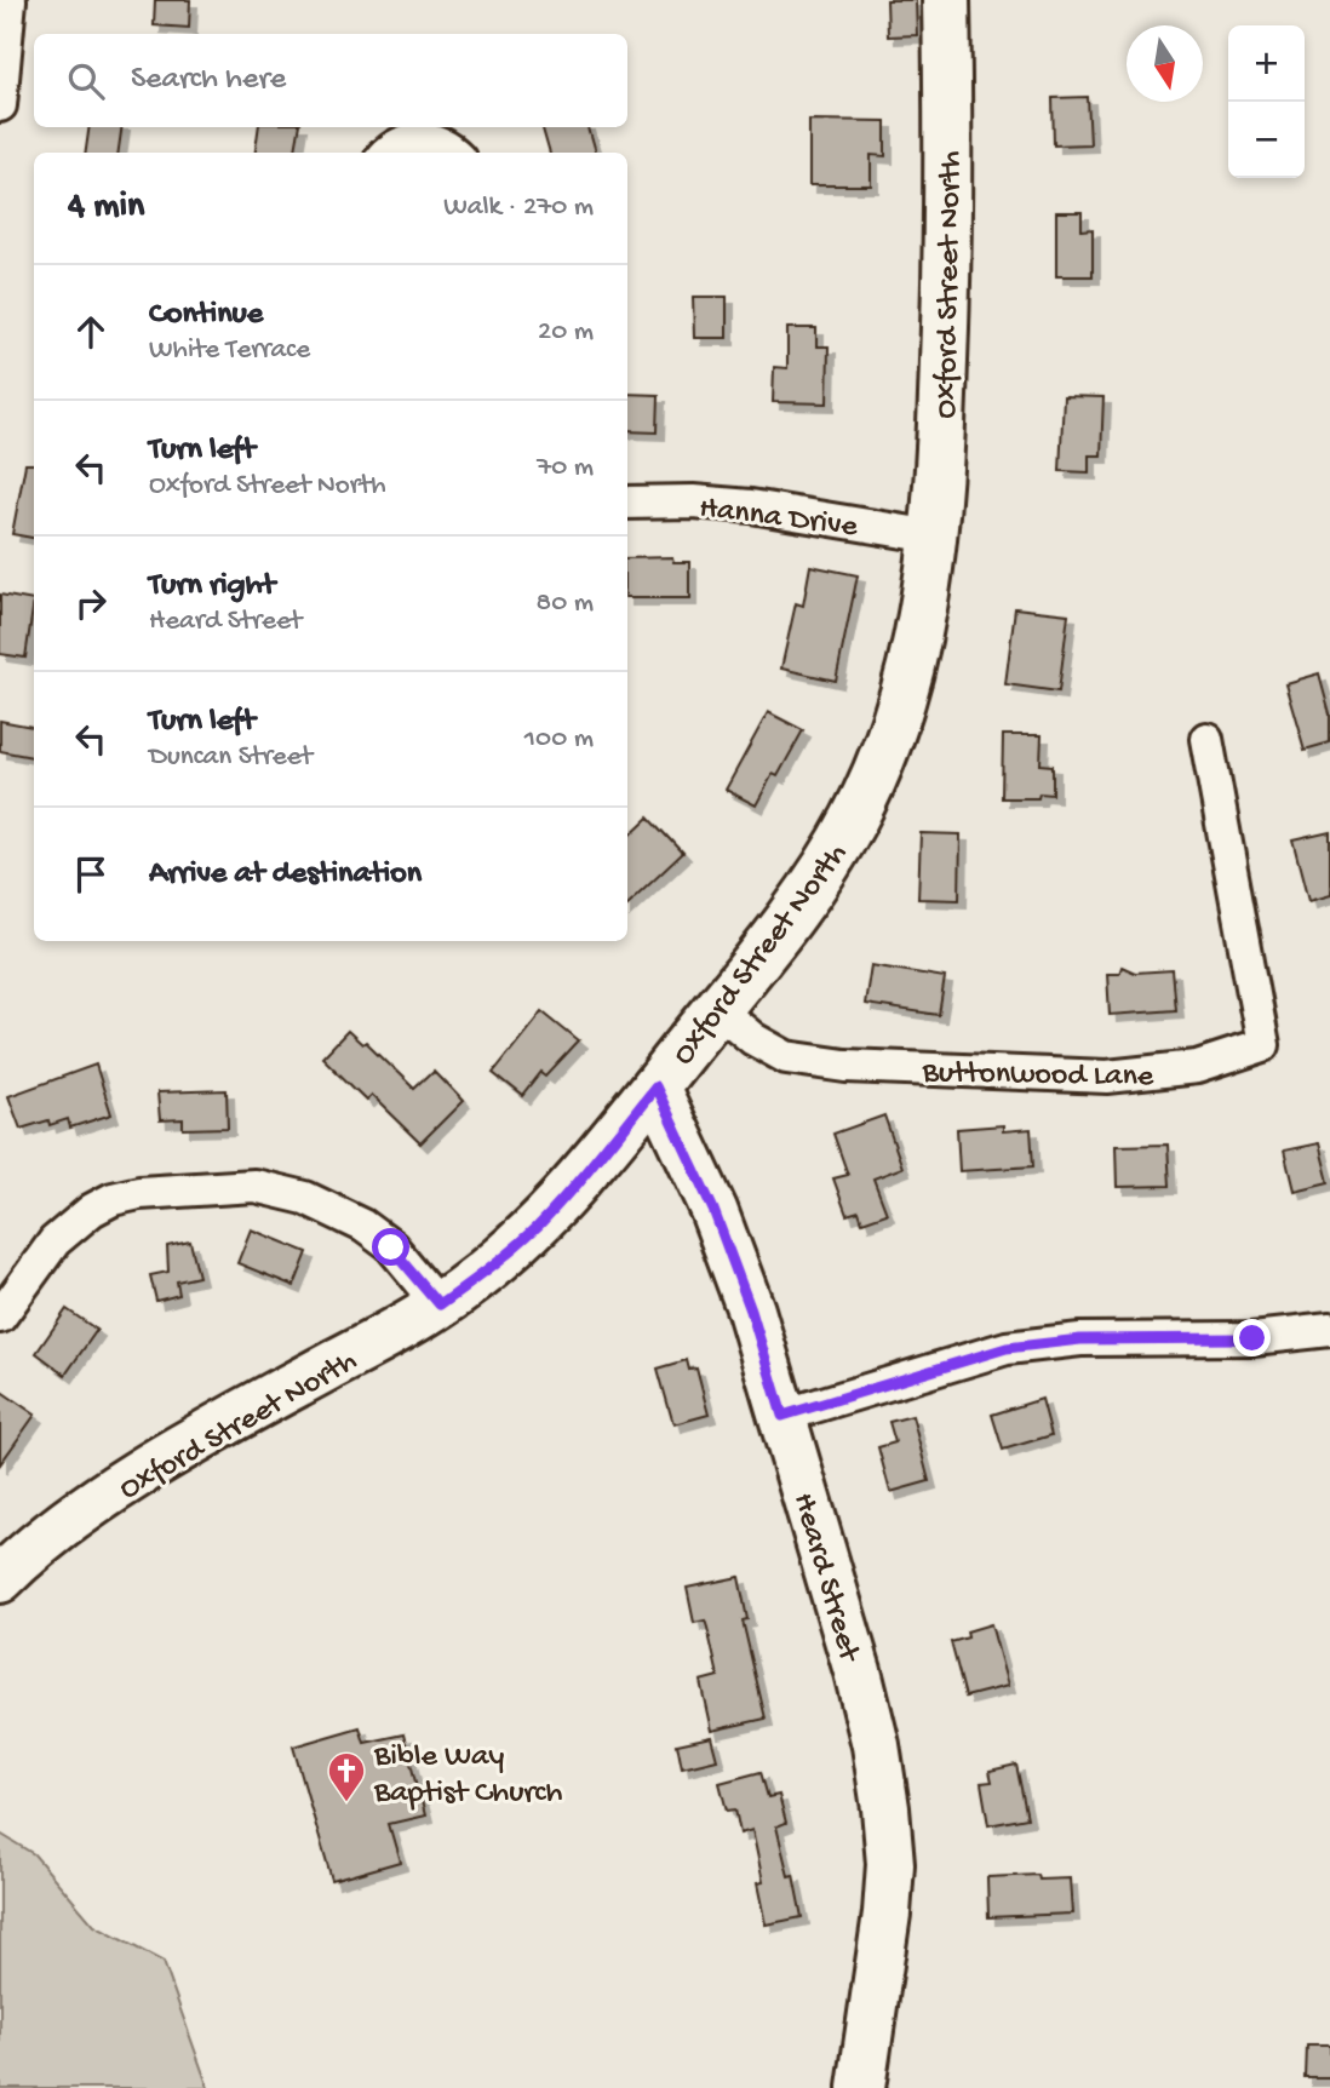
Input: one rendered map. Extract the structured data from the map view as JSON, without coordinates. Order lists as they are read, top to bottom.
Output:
{
  "streets": {
    "street": [
      "Oxford Street North",
      "Hanna Drive",
      "Buttonwood Lane",
      "Heard Street"
    ]
  },
  "crossings": [
    ["Oxford Street North", "Hanna Drive"],
    ["Oxford Street North", "Buttonwood Lane"],
    ["Oxford Street North", "Heard Street"]
  ],
  "places": {
    "church": ["Bible Way Baptist Church"]
  },
  "north": "bottom",
  "page": {
    "map_buttons": ["+", "−"],
    "search": "Search here",
    "heading": ["4 min", "Walk · 270 m"],
    "list": [
      ["Continue", "White Terrace", "20 m"],
      ["Turn left", "Oxford Street North", "70 m"],
      ["Turn right", "Heard Street", "80 m"],
      ["Turn left", "Duncan Street", "100 m"],
      "Arrive at destination"
    ]
  }
}
